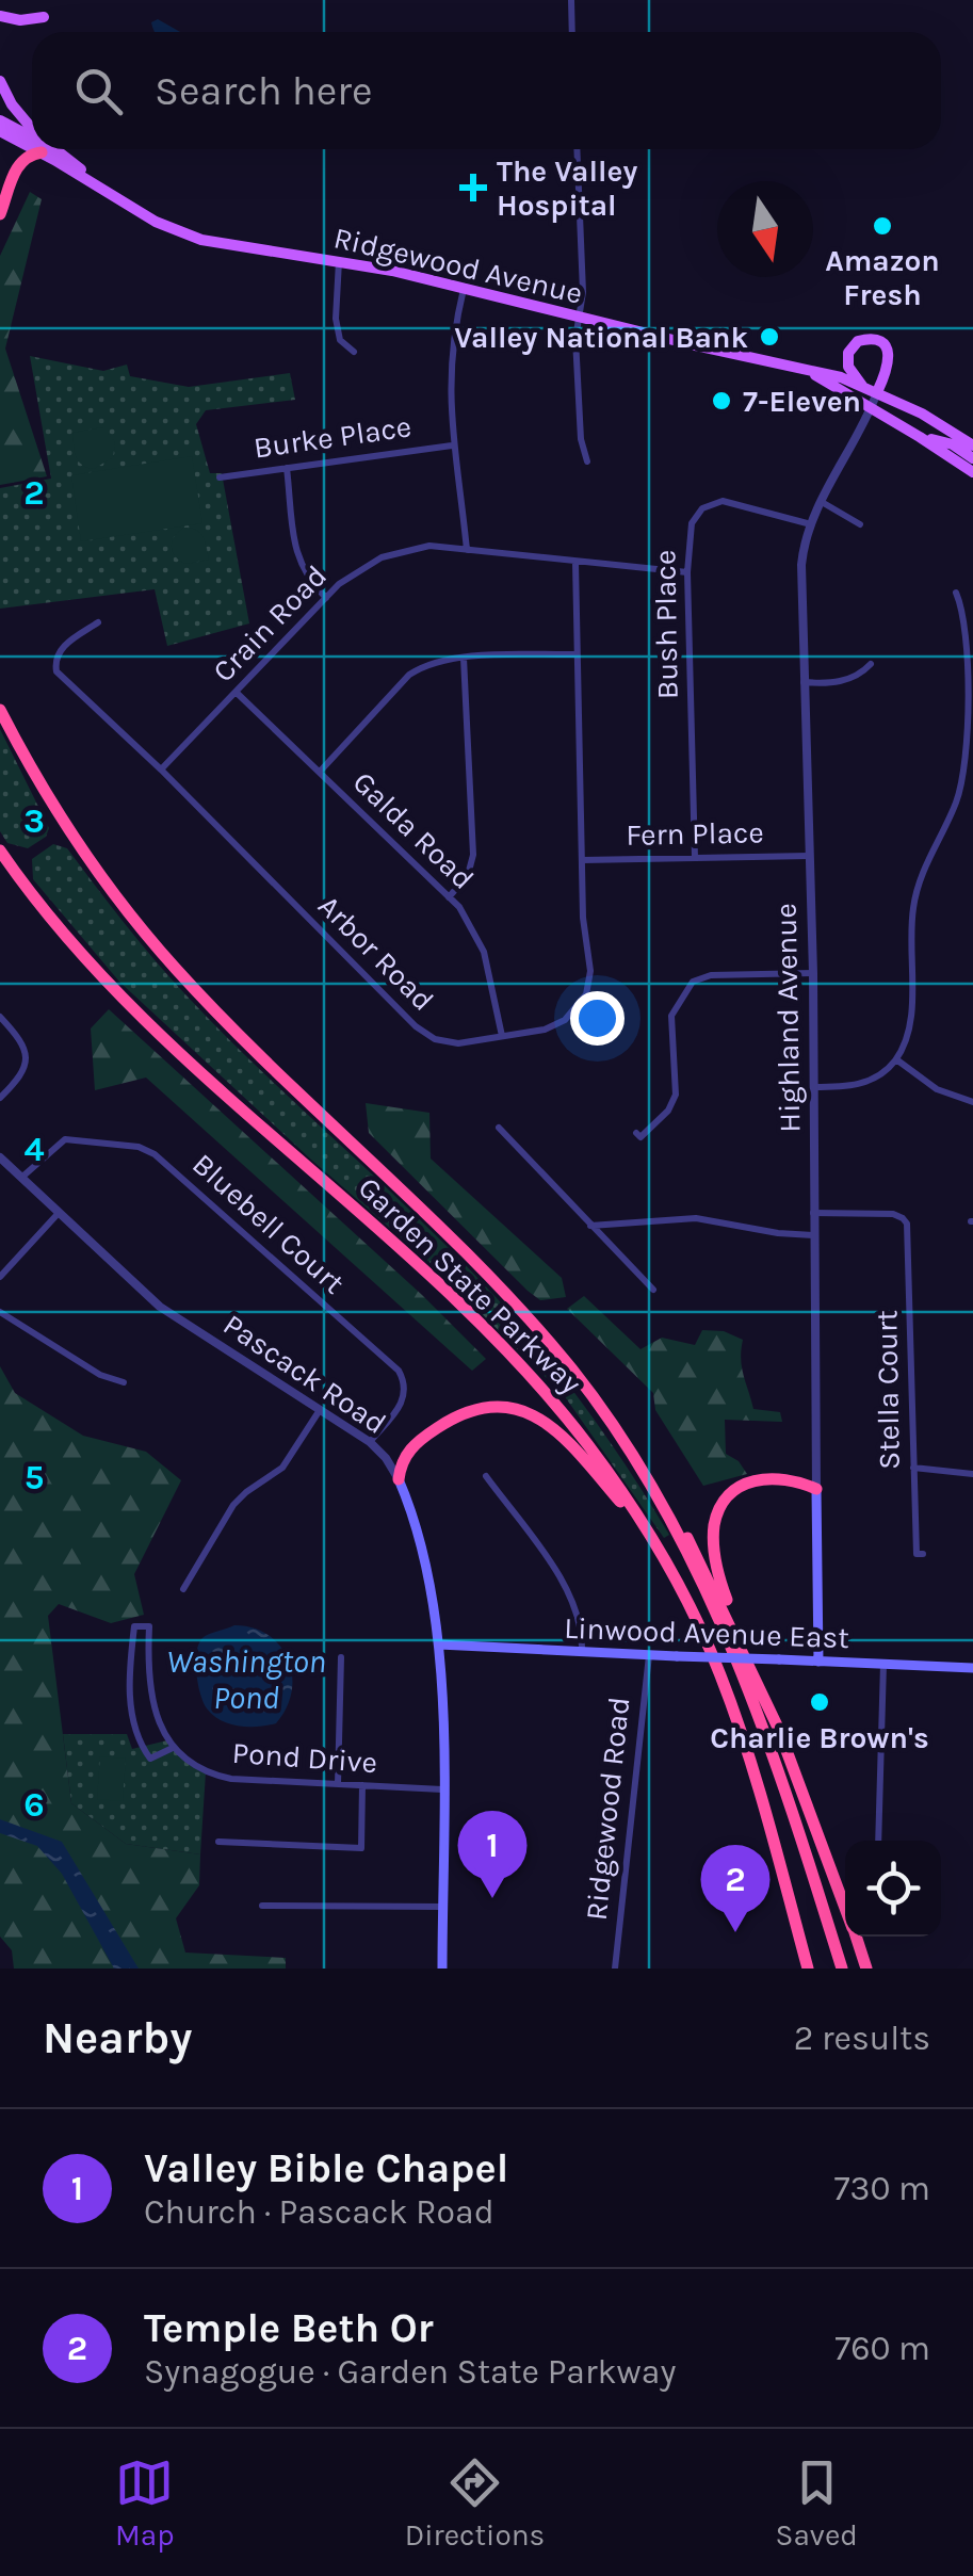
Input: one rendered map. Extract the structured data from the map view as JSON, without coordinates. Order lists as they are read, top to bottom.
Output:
{
  "streets": {
    "highway": ["Garden State Parkway"],
    "main road": [
      "Ridgewood Avenue",
      "Highland Avenue",
      "Pascack Road",
      "Linwood Avenue East"
    ],
    "street": [
      "Burke Place",
      "Crain Road",
      "Bush Place",
      "Galda Road",
      "Fern Place",
      "Arbor Road",
      "Bluebell Court",
      "Stella Court",
      "Pond Drive",
      "Ridgewood Road"
    ]
  },
  "crossings": [
    ["Ridgewood Avenue", "Highland Avenue"],
    ["Crain Road", "Bush Place"],
    ["Crain Road", "Galda Road"],
    ["Crain Road", "Arbor Road"],
    ["Bush Place", "Fern Place"],
    ["Bush Place", "Highland Avenue"],
    ["Galda Road", "Arbor Road"],
    ["Fern Place", "Arbor Road"],
    ["Fern Place", "Highland Avenue"],
    ["Highland Avenue", "Stella Court"],
    ["Highland Avenue", "Linwood Avenue East"],
    ["Bluebell Court", "Pascack Road"],
    ["Pascack Road", "Linwood Avenue East"],
    ["Pascack Road", "Pond Drive"],
    ["Linwood Avenue East", "Ridgewood Road"]
  ],
  "water": ["Washington Pond"],
  "places": {
    "health": ["The Valley Hospital"],
    "other": [
      "Amazon Fresh",
      "Valley National Bank",
      "7-Eleven",
      "Charlie Brown's"
    ]
  },
  "north": "bottom",
  "page": {
    "search": "Search here",
    "pins": ["1", "2"],
    "heading": ["Nearby", "2 results"],
    "list": [
      {
        "mark": "1",
        "name": "Valley Bible Chapel",
        "note": "Church · Pascack Road",
        "value": "730 m"
      },
      {
        "mark": "2",
        "name": "Temple Beth Or",
        "note": "Synagogue · Garden State Parkway",
        "value": "760 m"
      }
    ],
    "nav": ["Map", "Directions", "Saved"]
  },
  "grid": {
    "rows": [
      "2",
      "3",
      "4",
      "5",
      "6"
    ]
  }
}
